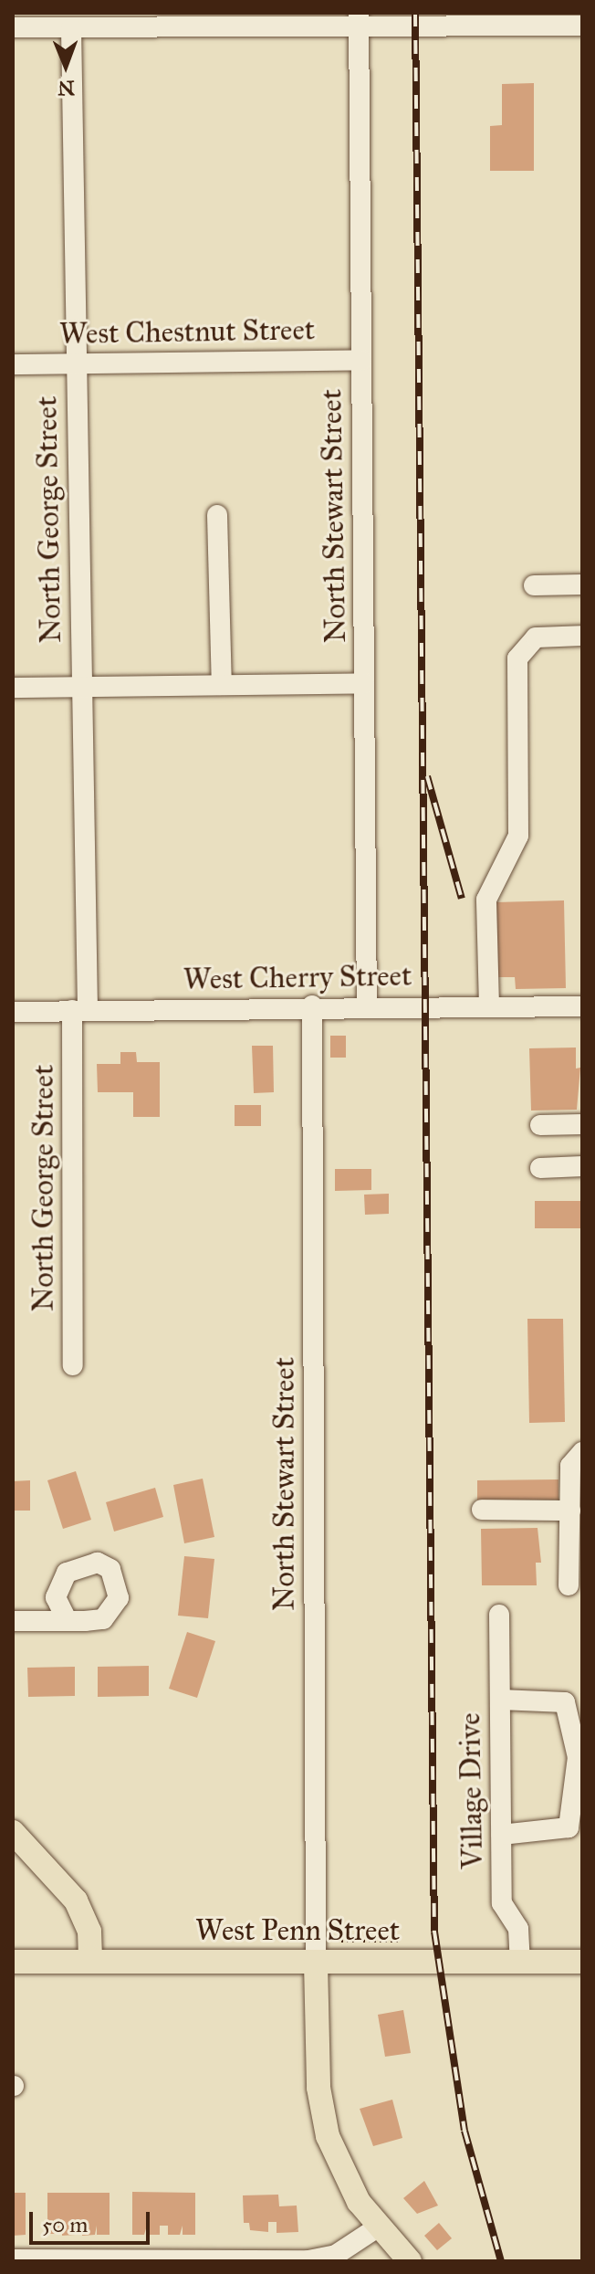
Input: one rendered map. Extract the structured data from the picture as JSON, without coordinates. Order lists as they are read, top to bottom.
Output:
{
  "streets": {
    "main road": ["West Penn Street"],
    "street": [
      "West Chestnut Street",
      "North Stewart Street",
      "North George Street",
      "West Cherry Street",
      "Village Drive"
    ]
  },
  "crossings": [
    ["West Chestnut Street", "North Stewart Street"],
    ["West Chestnut Street", "North George Street"],
    ["North Stewart Street", "West Cherry Street"],
    ["North Stewart Street", "West Penn Street"],
    ["North George Street", "West Cherry Street"],
    ["Village Drive", "West Penn Street"]
  ],
  "scale_bar": "50 m",
  "north": "bottom"
}
